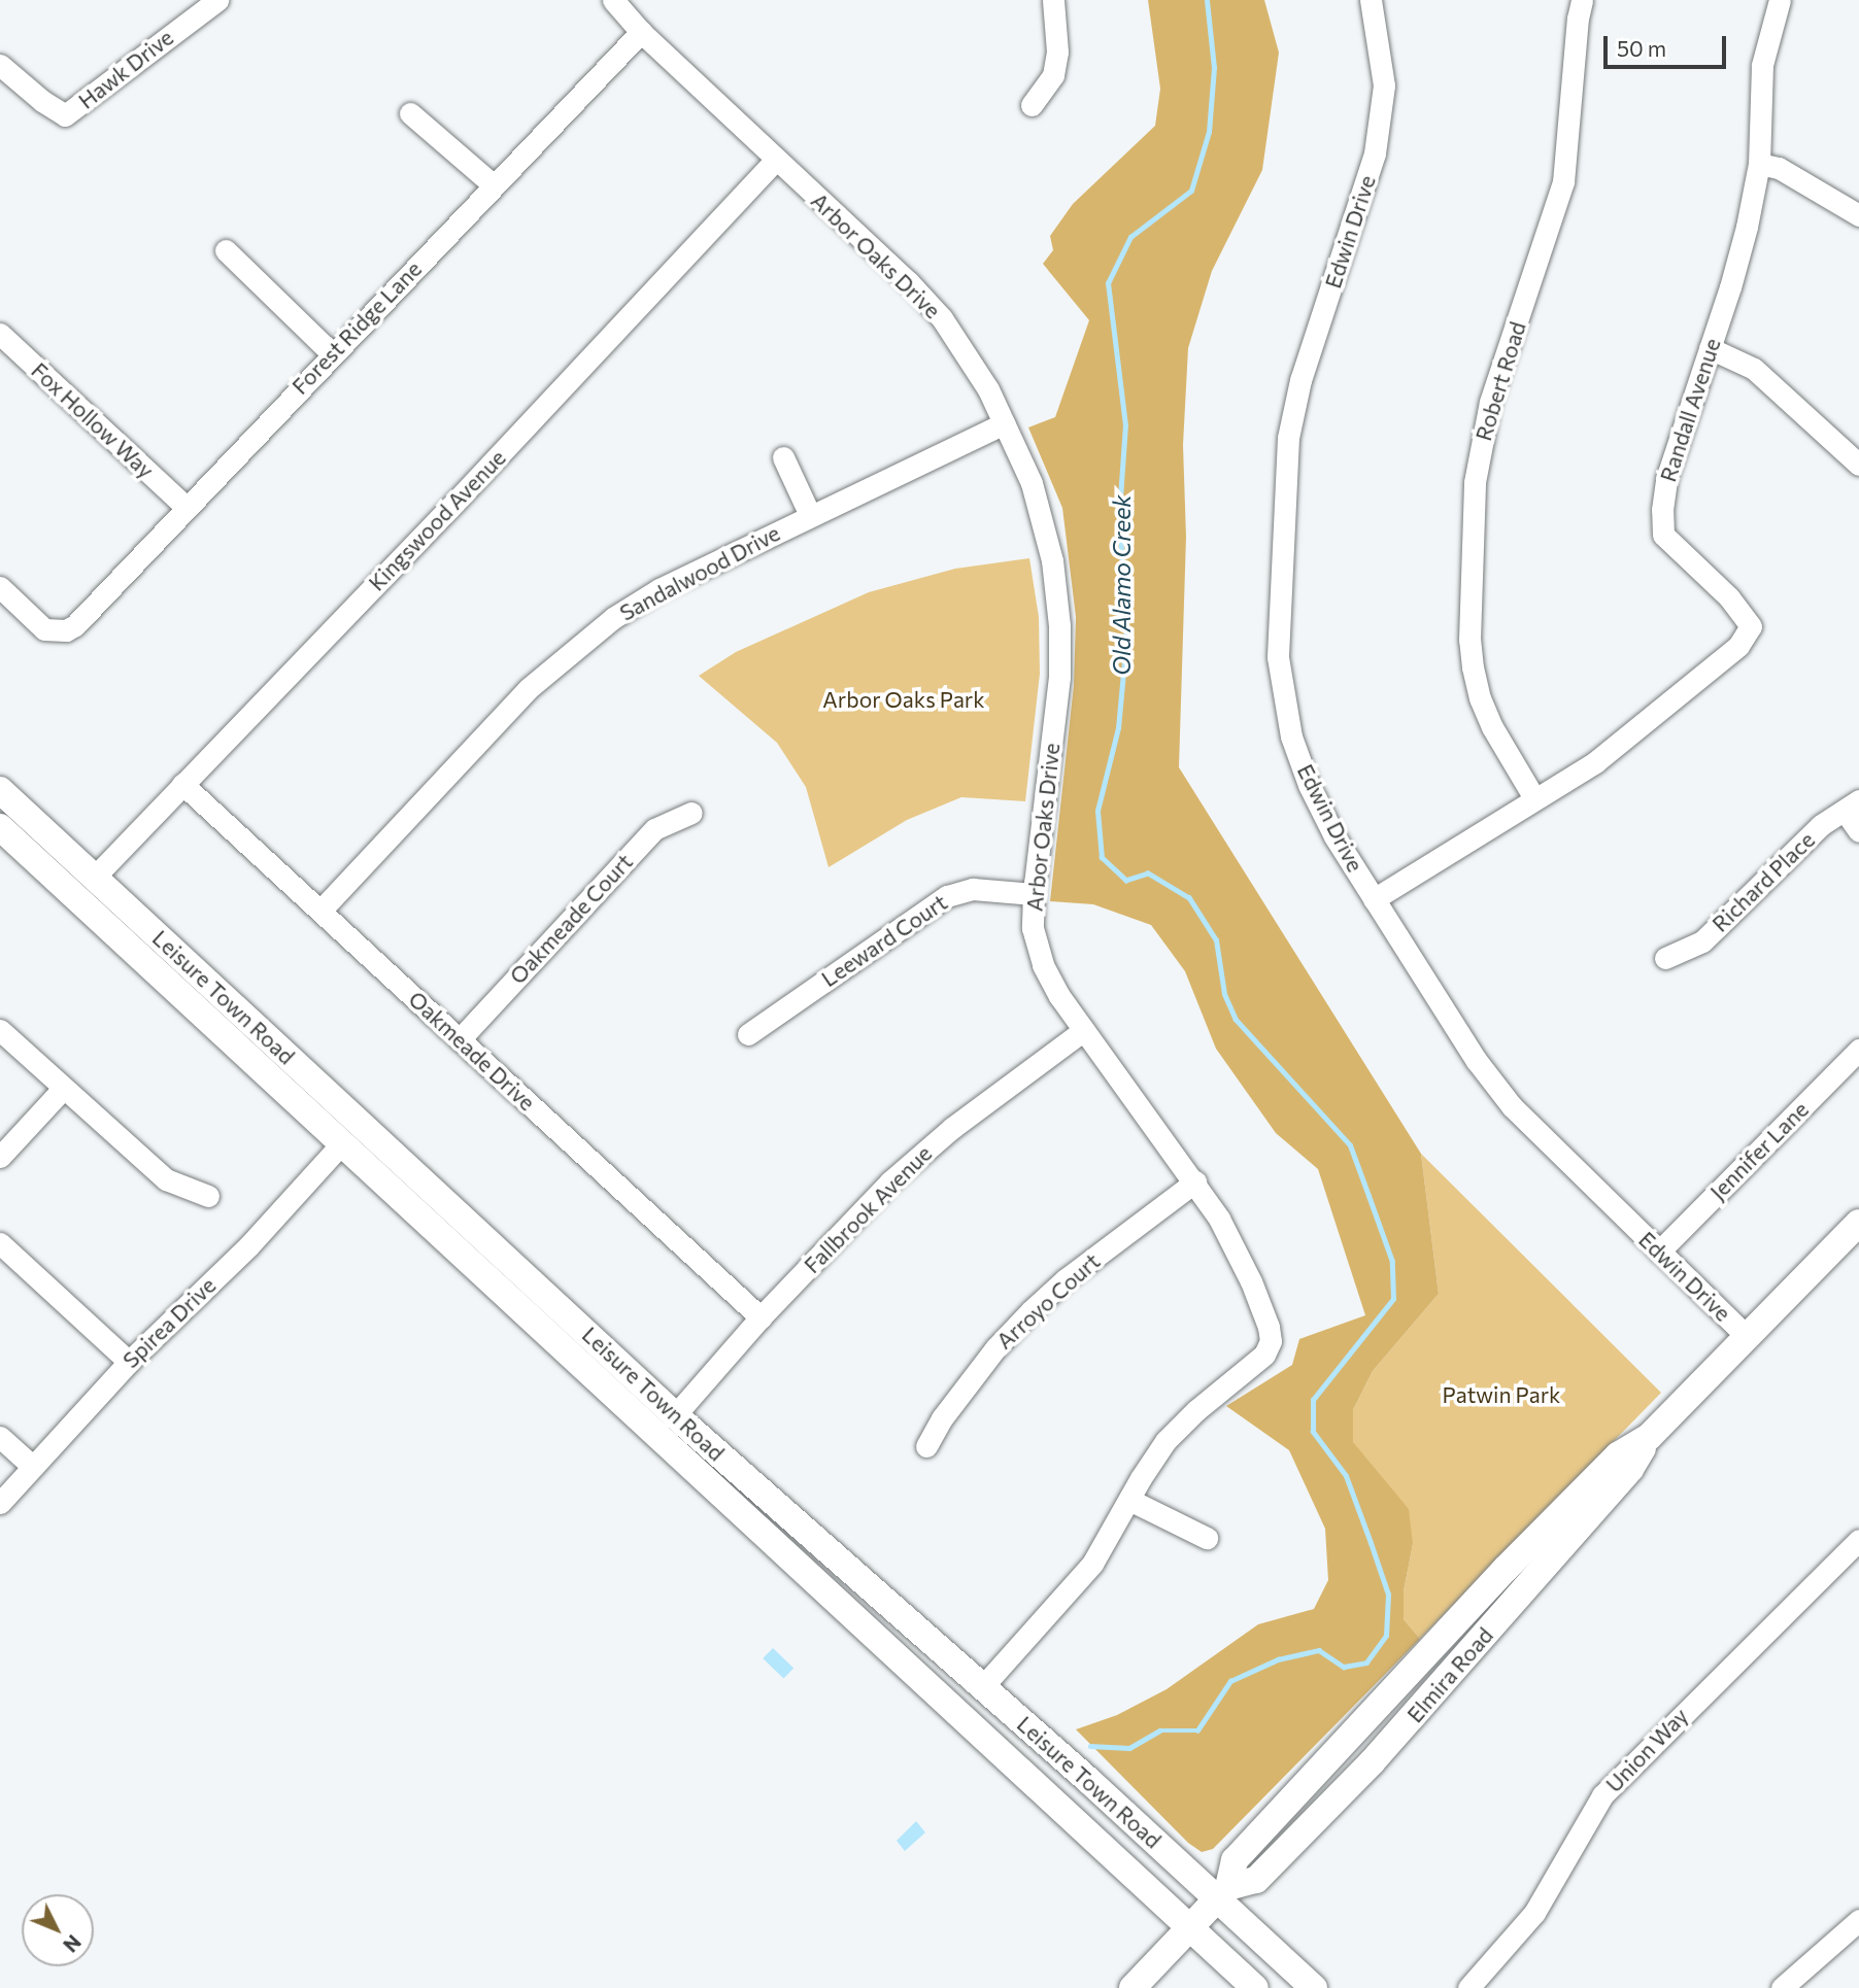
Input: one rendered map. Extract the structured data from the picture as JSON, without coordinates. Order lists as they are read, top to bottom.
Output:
{
  "streets": {
    "main road": ["Leisure Town Road", "Elmira Road"],
    "street": [
      "Hawk Drive",
      "Edwin Drive",
      "Arbor Oaks Drive",
      "Forest Ridge Lane",
      "Robert Road",
      "Randall Avenue",
      "Fox Hollow Way",
      "Kingswood Avenue",
      "Sandalwood Drive",
      "Richard Place",
      "Oakmeade Court",
      "Leeward Court",
      "Oakmeade Drive",
      "Jennifer Lane",
      "Fallbrook Avenue",
      "Arroyo Court",
      "Spirea Drive",
      "Union Way"
    ]
  },
  "crossings": [
    ["Edwin Drive", "Randall Avenue"],
    ["Edwin Drive", "Jennifer Lane"],
    ["Edwin Drive", "Elmira Road"],
    ["Arbor Oaks Drive", "Forest Ridge Lane"],
    ["Arbor Oaks Drive", "Kingswood Avenue"],
    ["Arbor Oaks Drive", "Sandalwood Drive"],
    ["Arbor Oaks Drive", "Leeward Court"],
    ["Arbor Oaks Drive", "Leisure Town Road"],
    ["Arbor Oaks Drive", "Fallbrook Avenue"],
    ["Arbor Oaks Drive", "Arroyo Court"],
    ["Forest Ridge Lane", "Fox Hollow Way"],
    ["Robert Road", "Randall Avenue"],
    ["Kingswood Avenue", "Leisure Town Road"],
    ["Kingswood Avenue", "Oakmeade Drive"],
    ["Sandalwood Drive", "Oakmeade Drive"],
    ["Oakmeade Court", "Oakmeade Drive"],
    ["Leisure Town Road", "Fallbrook Avenue"],
    ["Leisure Town Road", "Spirea Drive"],
    ["Leisure Town Road", "Elmira Road"],
    ["Oakmeade Drive", "Fallbrook Avenue"]
  ],
  "water": ["Old Alamo Creek"],
  "parks": ["Arbor Oaks Park", "Patwin Park"],
  "scale_bar": "50 m",
  "north": "bottom right"
}
